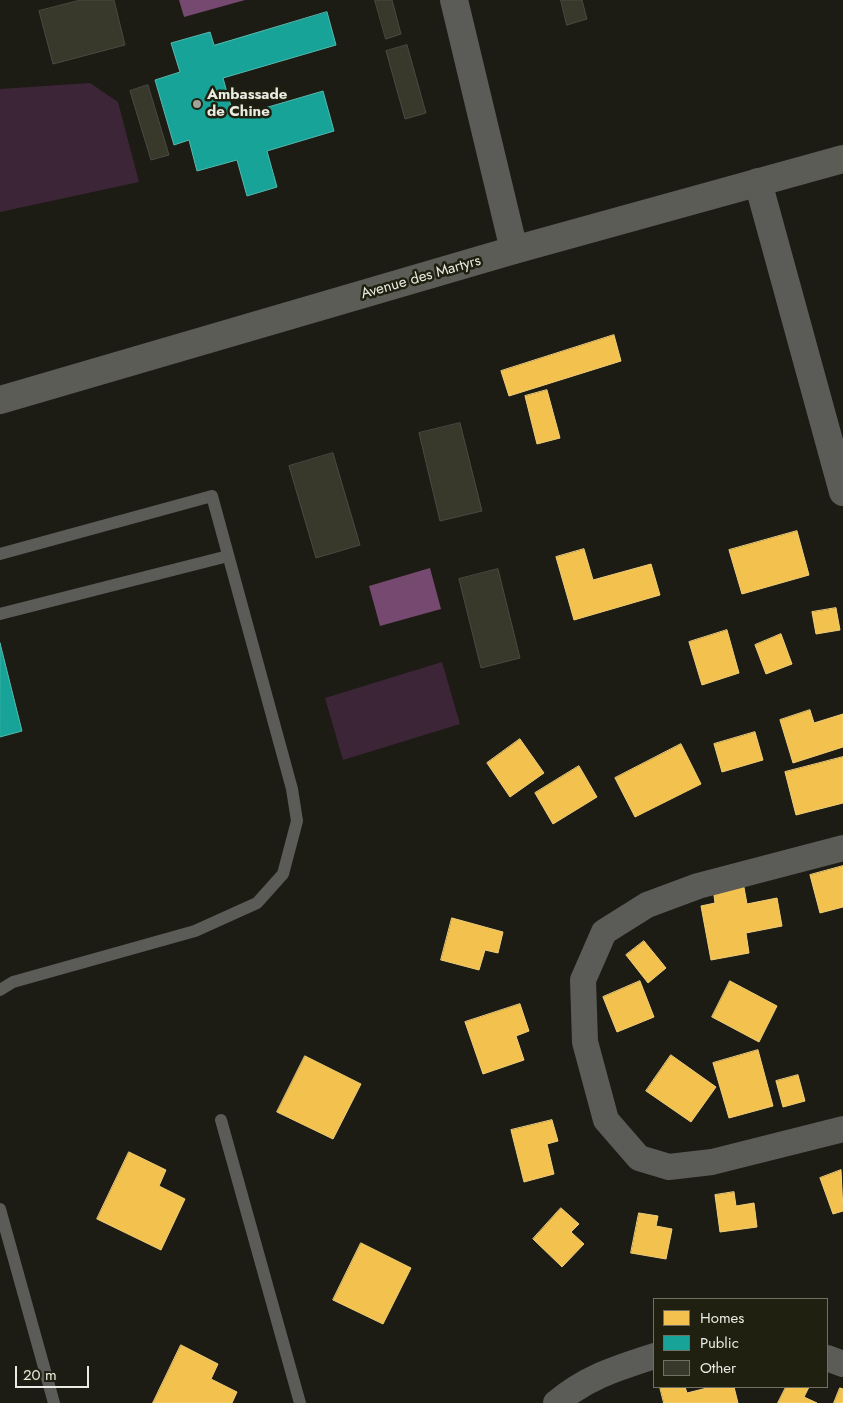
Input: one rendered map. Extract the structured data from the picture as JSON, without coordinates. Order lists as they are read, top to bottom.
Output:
{
  "streets": {
    "main road": ["Avenue des Martyrs"]
  },
  "places": ["Ambassade de Chine"],
  "legend": ["Homes", "Public", "Other"],
  "scale_bar": "20 m"
}
